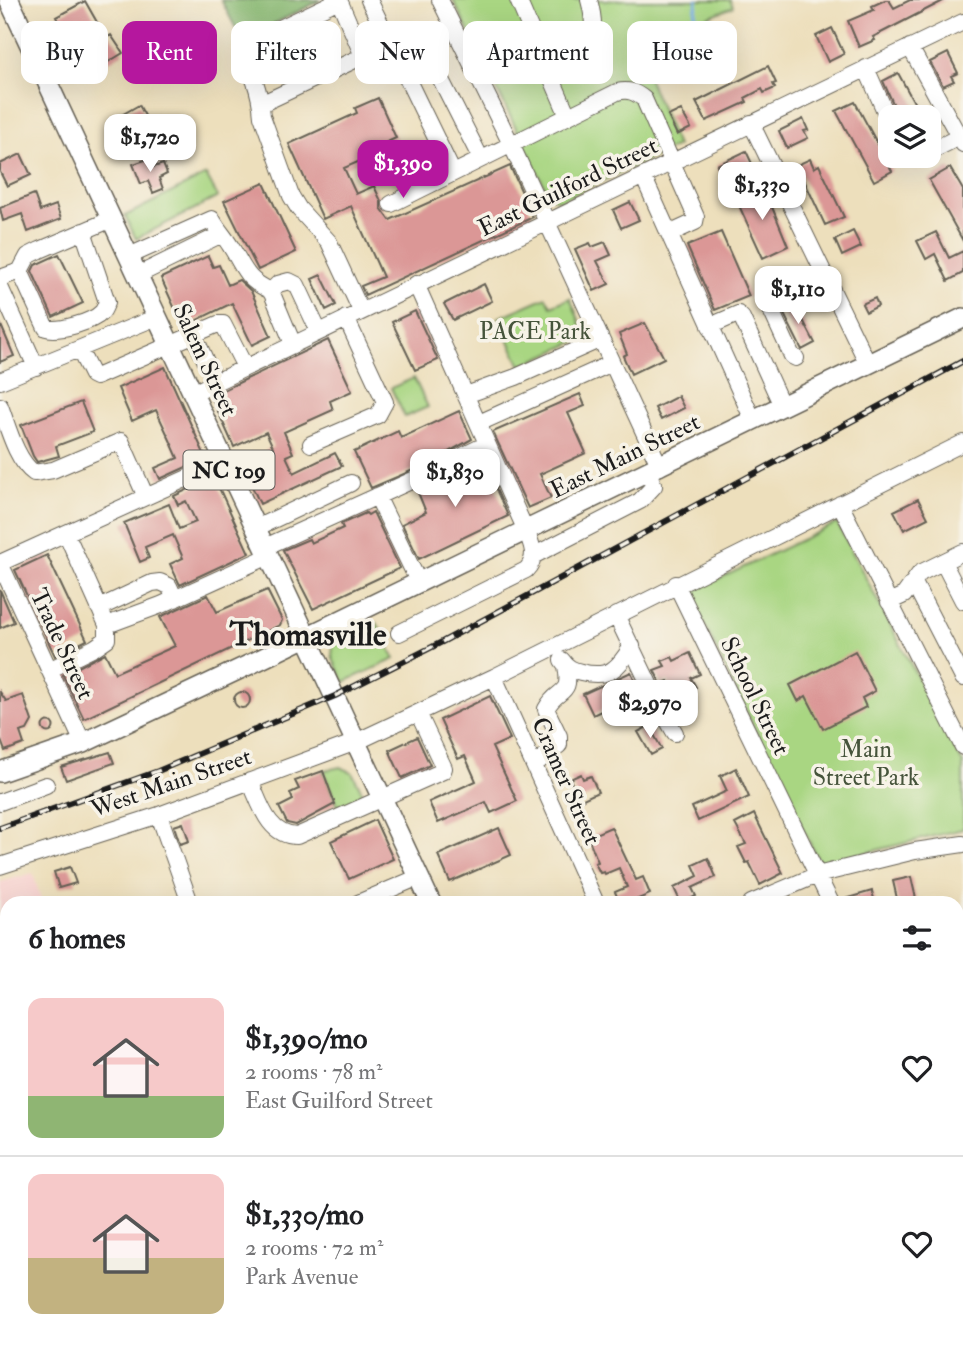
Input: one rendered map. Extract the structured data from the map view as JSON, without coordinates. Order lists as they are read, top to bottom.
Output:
{
  "streets": {
    "main road": ["Salem Street", "East Main Street", "NC 109"],
    "street": [
      "East Guilford Street",
      "Trade Street",
      "School Street",
      "Cramer Street",
      "West Main Street"
    ]
  },
  "crossings": [
    ["East Guilford Street", "Salem Street"],
    ["Salem Street", "East Main Street"],
    ["Salem Street", "NC 109"],
    ["Salem Street", "West Main Street"],
    ["NC 109", "West Main Street"]
  ],
  "districts": ["Thomasville"],
  "parks": ["PACE Park", "Main Street Park"],
  "page": {
    "chip": [
      "Buy",
      "Rent",
      "Filters",
      "New",
      "Apartment",
      "House"
    ],
    "price": [
      "$1,720",
      "$1,390",
      "$1,330",
      "$1,110",
      "$1,830",
      "$2,970"
    ],
    "heading": "6 homes",
    "list": [
      {
        "name": "$1,390/mo",
        "note": "2 rooms · 78 m² · East Guilford Street"
      },
      {
        "name": "$1,330/mo",
        "note": "2 rooms · 72 m² · Park Avenue"
      }
    ]
  }
}
